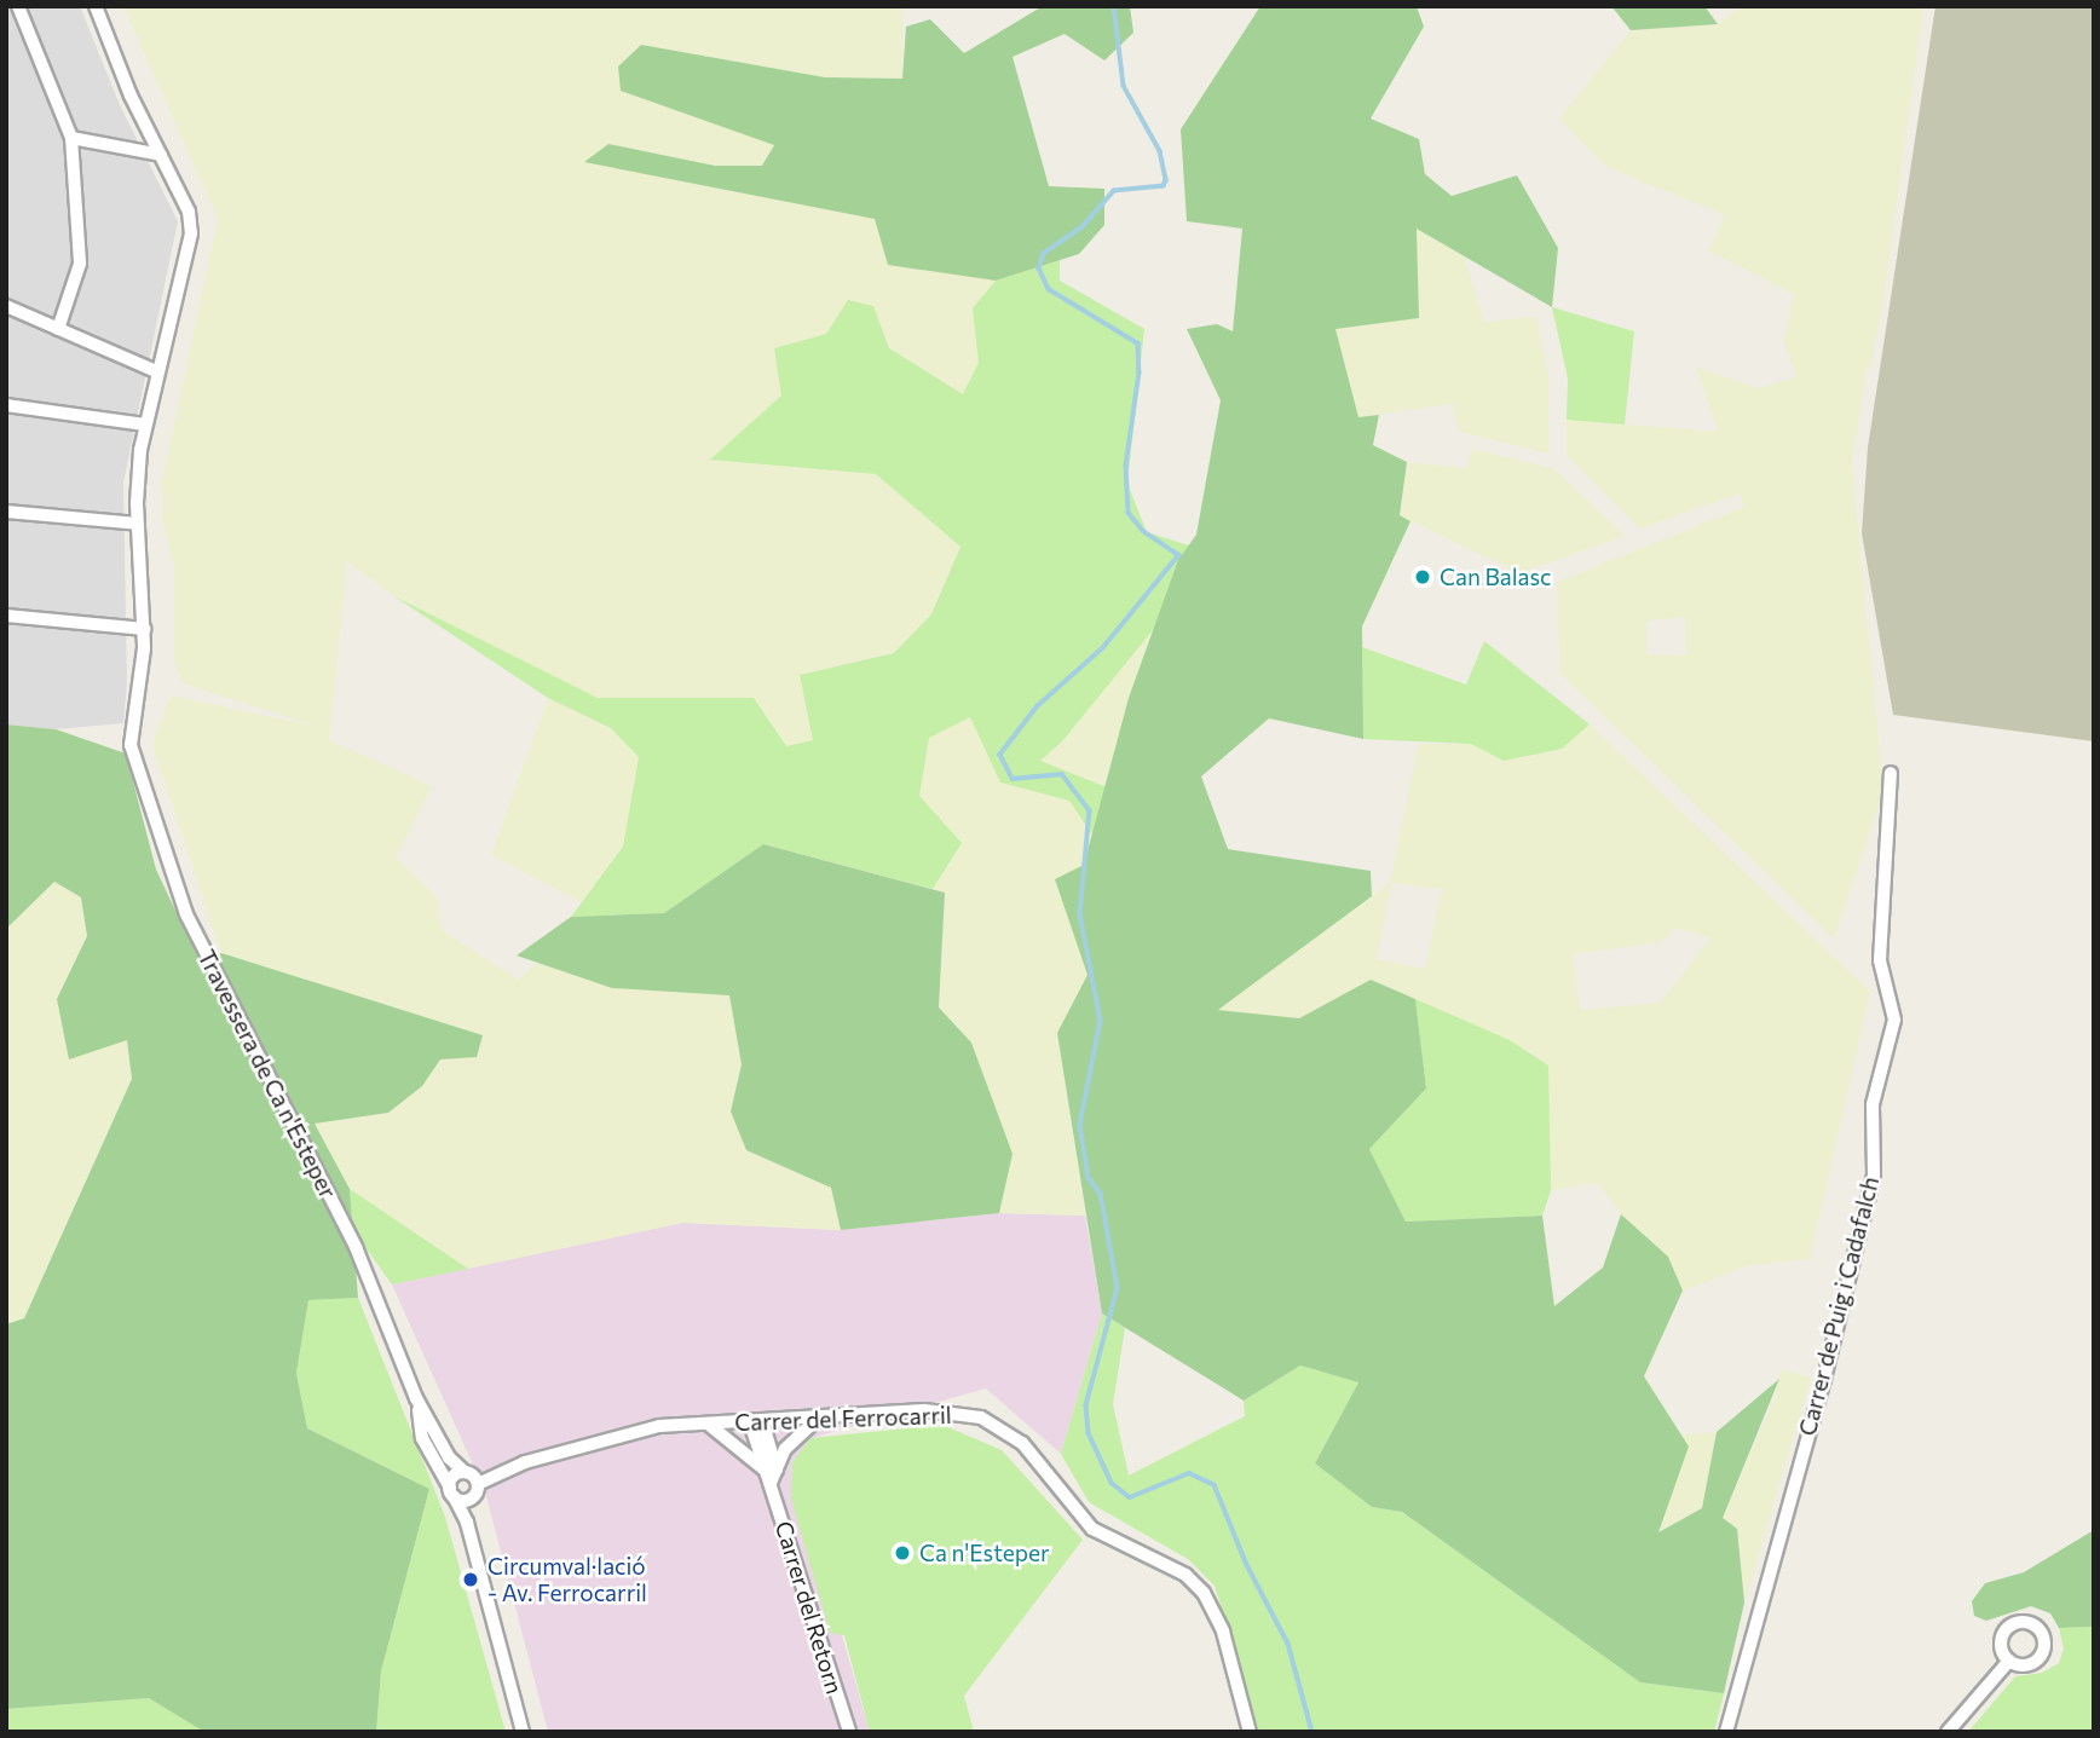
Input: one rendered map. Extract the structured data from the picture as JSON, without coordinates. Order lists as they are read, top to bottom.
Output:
{
  "streets": {
    "street": [
      "Travessera de Ca n'Esteper",
      "Carrer de Puig i Cadafalch",
      "Carrer del Ferrocarril",
      "Carrer del Retorn"
    ]
  },
  "crossings": [
    ["Travessera de Ca n'Esteper", "Carrer del Ferrocarril"],
    ["Carrer del Ferrocarril", "Carrer del Retorn"]
  ],
  "places": ["Can Balasc", "Ca n'Esteper", "Circumval·lació - Av. Ferrocarril"]
}
